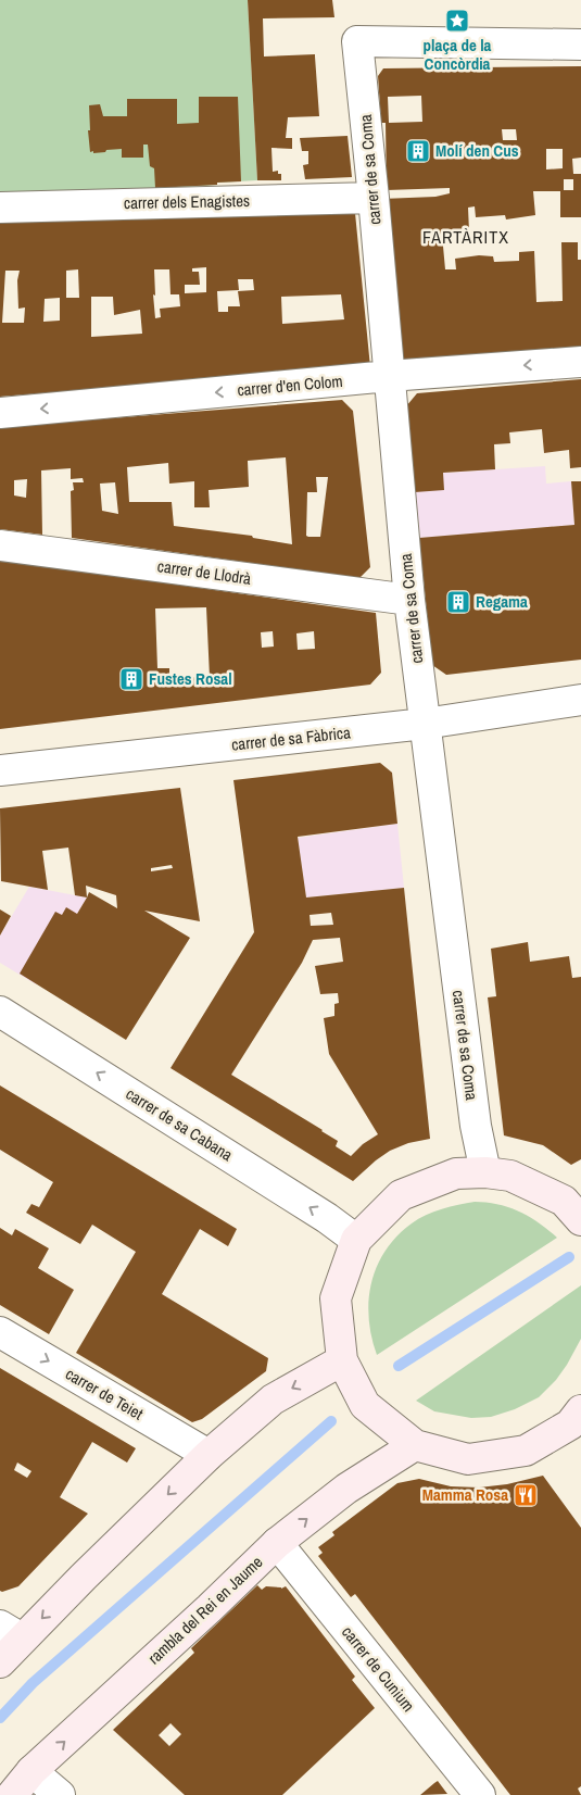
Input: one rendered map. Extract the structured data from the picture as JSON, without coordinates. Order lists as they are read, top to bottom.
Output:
{
  "streets": {
    "main road": ["rambla del Rei en Jaume"],
    "street": [
      "carrer de sa Coma",
      "carrer dels Enagistes",
      "carrer d'en Colom",
      "carrer de Llodrà",
      "carrer de sa Fàbrica",
      "carrer de sa Cabana",
      "carrer de Teiet",
      "carrer de Cunium"
    ]
  },
  "crossings": [
    ["carrer de sa Coma", "carrer dels Enagistes"],
    ["carrer de sa Coma", "carrer d'en Colom"],
    ["carrer de sa Coma", "carrer de Llodrà"],
    ["carrer de sa Coma", "carrer de sa Fàbrica"],
    ["rambla del Rei en Jaume", "carrer de Cunium"]
  ],
  "one_way": ["carrer d'en Colom", "carrer de sa Cabana", "carrer de Teiet"],
  "districts": ["FARTÀRITX"],
  "places": {
    "place": ["plaça de la Concòrdia"],
    "building": ["Molí den Cus", "Regama", "Fustes Rosal"],
    "restaurant": ["Mamma Rosa"]
  }
}
